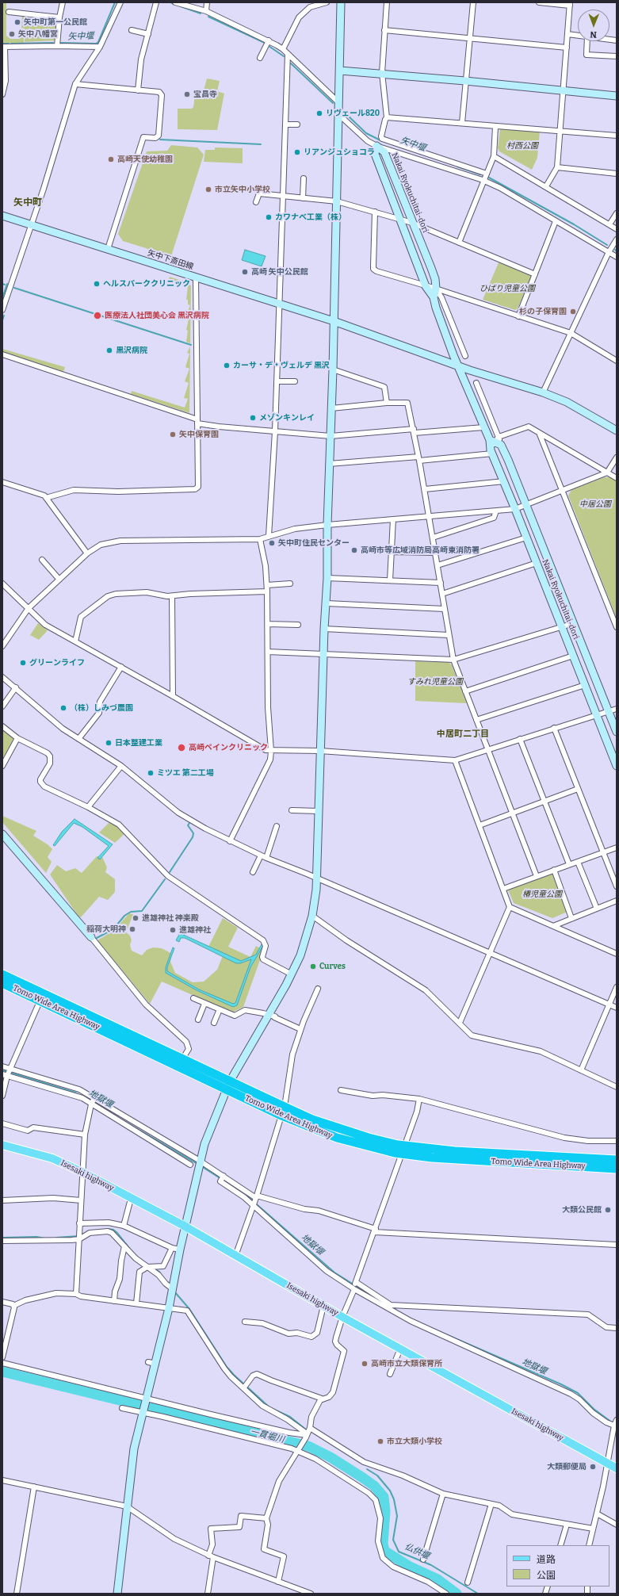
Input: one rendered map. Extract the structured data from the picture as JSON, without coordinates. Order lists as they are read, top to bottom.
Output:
{
  "streets": {
    "highway": ["Tomo Wide Area Highway"],
    "main road": ["Isesaki highway"],
    "street": ["Nakai Ryokuchitai-dori", "矢中下斎田線"]
  },
  "crossings": [
    ["Nakai Ryokuchitai-dori", "矢中下斎田線"]
  ],
  "districts": ["矢中町", "中居町二丁目"],
  "water": [
    "矢中堰",
    "地獄堰",
    "一貫堀川",
    "仏供堰"
  ],
  "parks": [
    "村西公園",
    "ひばり児童公園",
    "中居公園",
    "すみれ児童公園",
    "椿児童公園"
  ],
  "places": [
    "矢中町第一公民館",
    "矢中八幡宮",
    "宝昌寺",
    "リヴェール820",
    "リアンジュショコラ",
    "高崎天使幼稚園",
    "市立矢中小学校",
    "カワナベ工業（株）",
    "高崎 矢中公民館",
    "ヘルスパーククリニック",
    "杉の子保育園",
    "医療法人社団美心会 黒沢病院",
    "黒沢病院",
    "カーサ・デ・ヴェルデ 黒沢",
    "メゾンキンレイ",
    "矢中保育園",
    "矢中町住民センター",
    "高崎市等広域消防局高崎東消防署",
    "グリーンライフ",
    "（株）しみづ農園",
    "日本整建工業",
    "高崎ペインクリニック",
    "ミツエ 第二工場",
    "進雄神社 神楽殿",
    "稲荷大明神",
    "進雄神社",
    "Curves",
    "大類公民館",
    "高崎市立大類保育所",
    "市立大類小学校",
    "大類郵便局"
  ],
  "legend": ["道路", "公園"],
  "north": "bottom"
}
